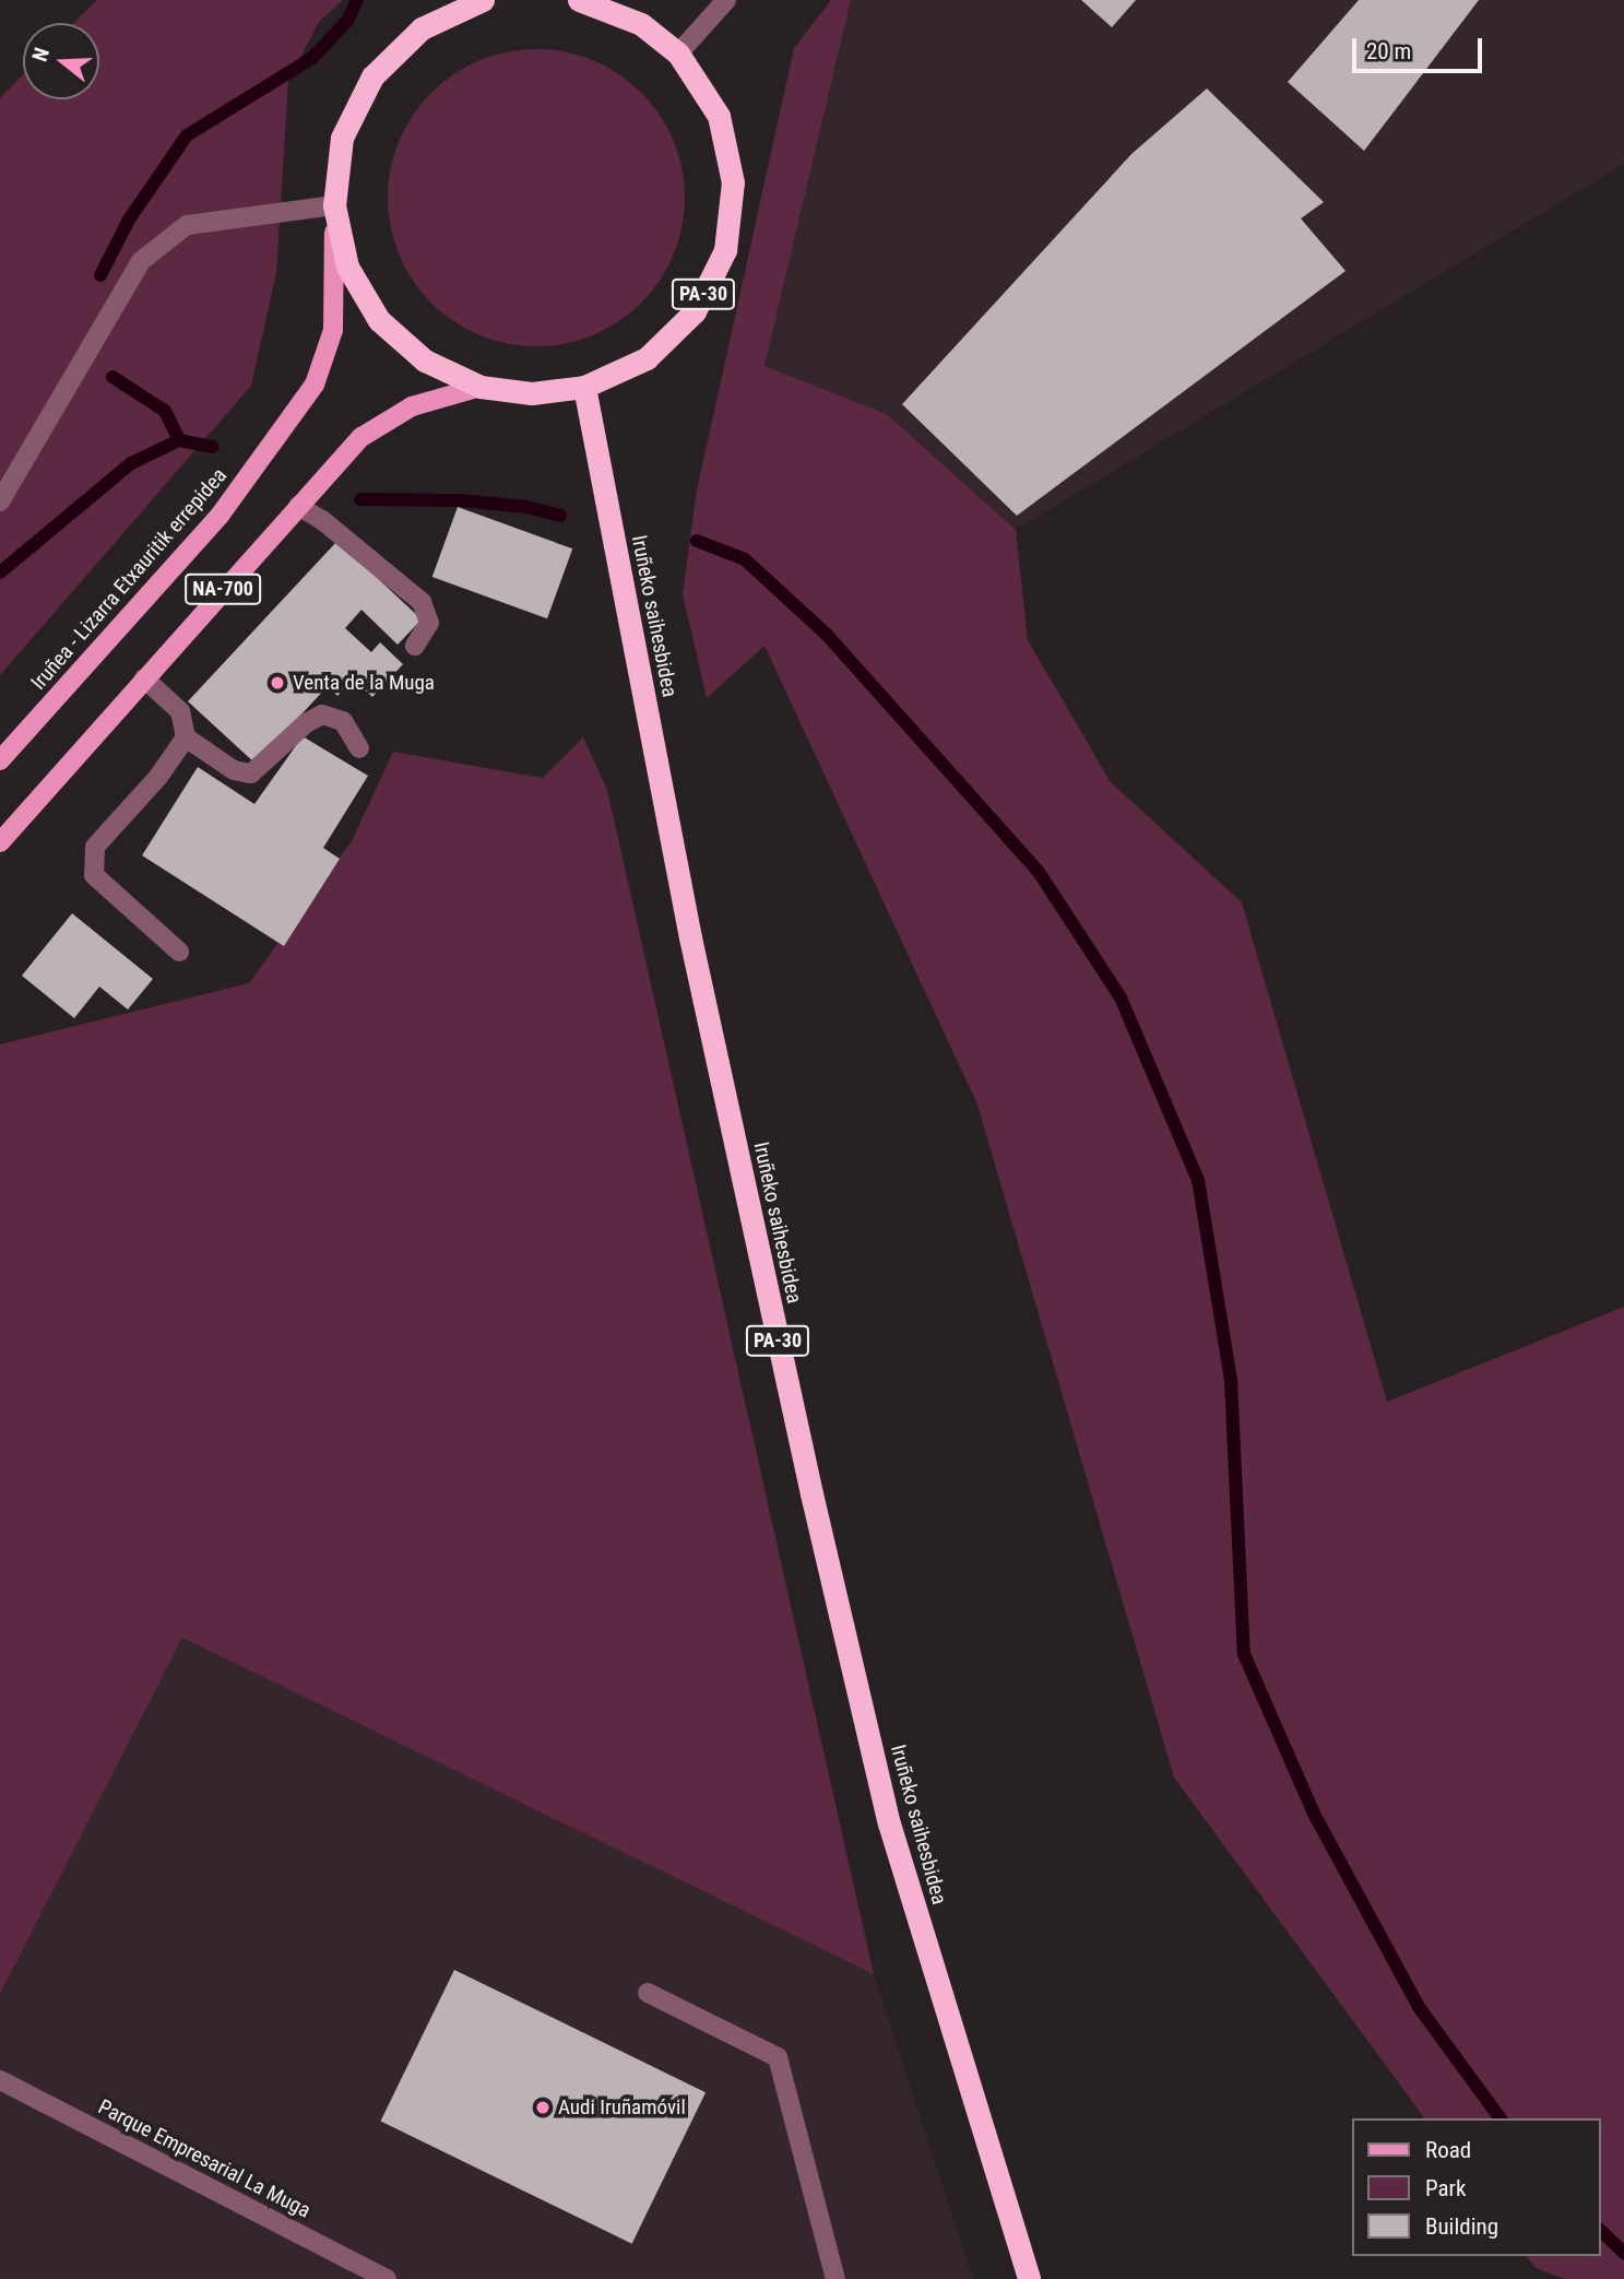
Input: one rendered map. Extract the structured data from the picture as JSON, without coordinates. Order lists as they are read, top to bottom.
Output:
{
  "streets": {
    "highway": ["PA-30", "Iruñeko saihesbidea"],
    "main road": ["Iruñea - Lizarra Etxauritik errepidea", "NA-700"],
    "street": ["Parque Empresarial La Muga"]
  },
  "crossings": [
    ["PA-30", "Iruñea - Lizarra Etxauritik errepidea"],
    ["PA-30", "NA-700"],
    ["PA-30", "Iruñeko saihesbidea"]
  ],
  "places": ["Venta de la Muga", "Audi Iruñamóvil"],
  "legend": ["Road", "Park", "Building"],
  "scale_bar": "20 m",
  "north": "left"
}
